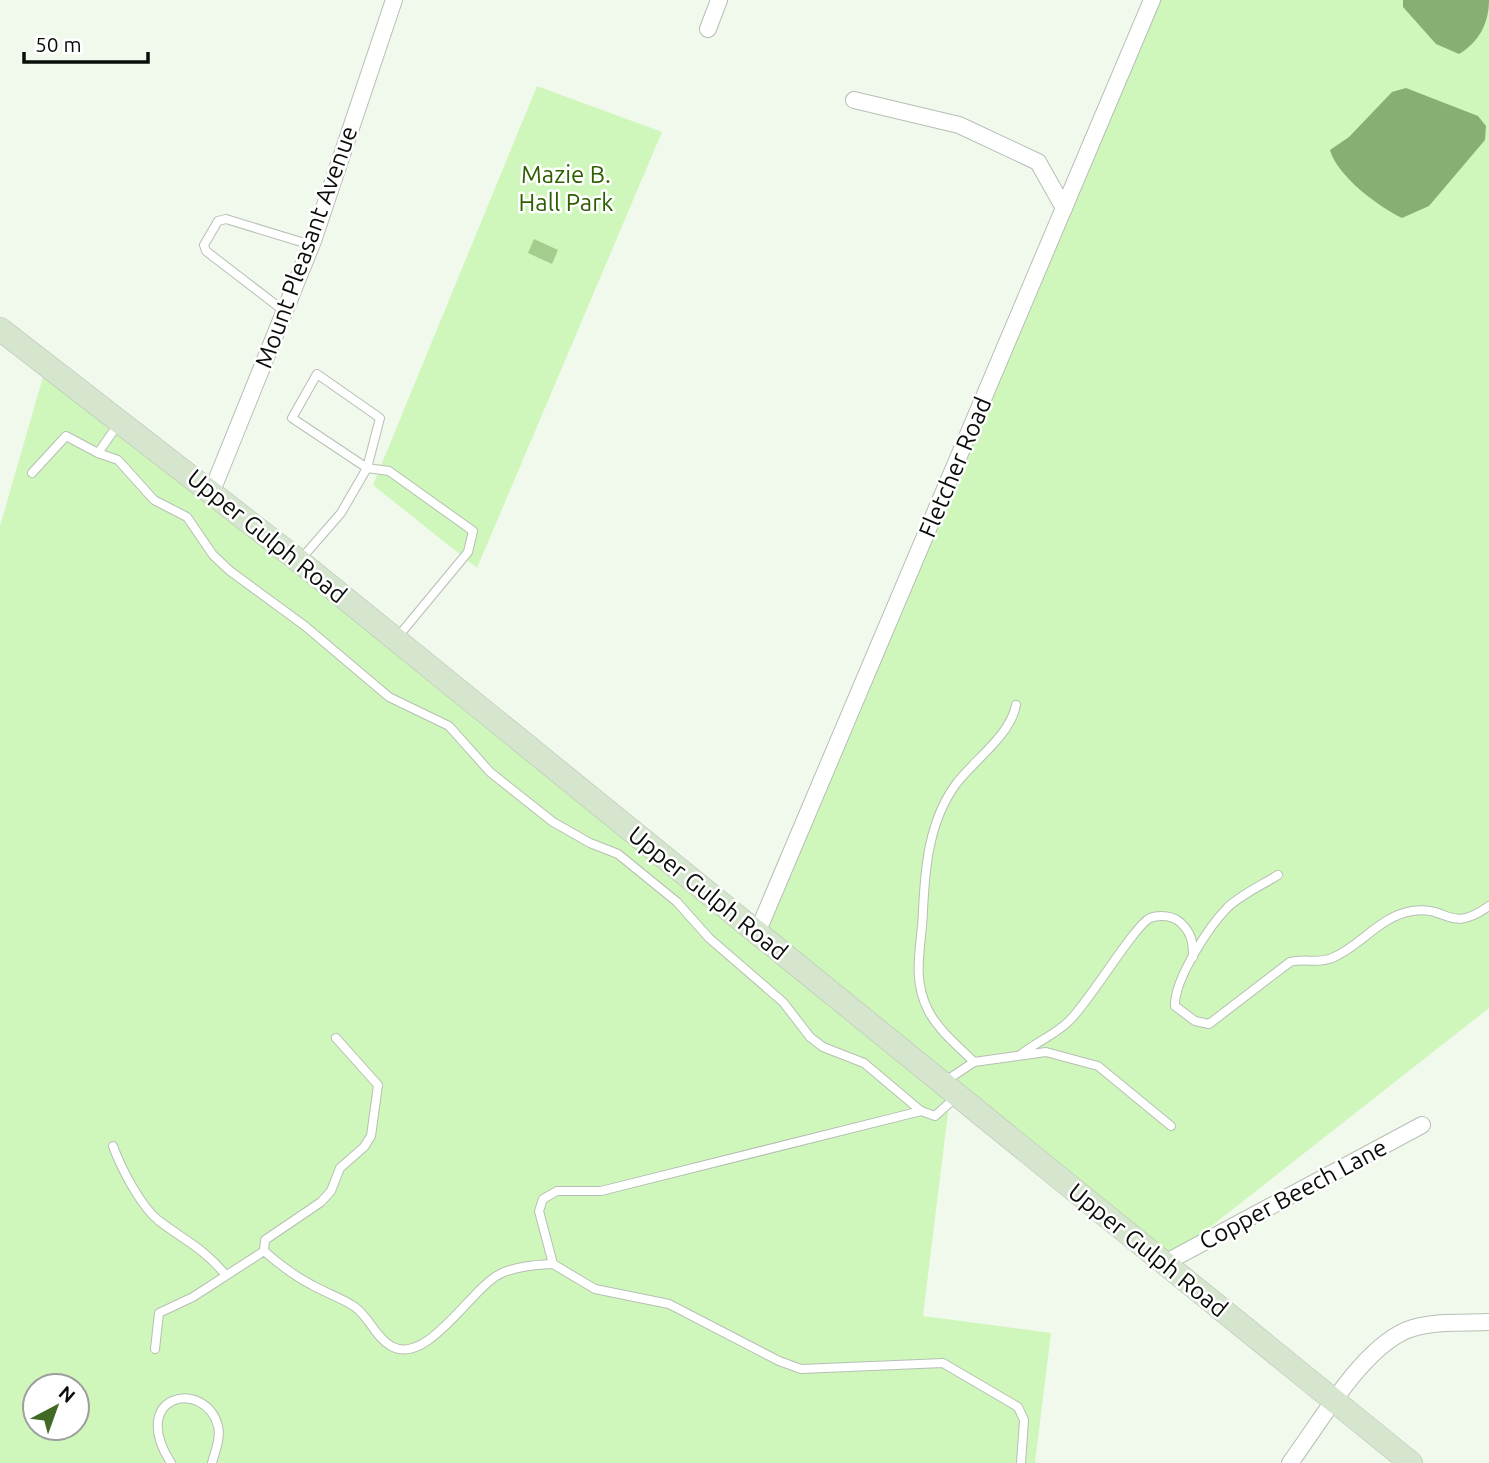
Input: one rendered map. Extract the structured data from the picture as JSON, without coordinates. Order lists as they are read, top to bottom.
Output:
{
  "streets": {
    "street": [
      "Mount Pleasant Avenue",
      "Fletcher Road",
      "Upper Gulph Road",
      "Copper Beech Lane"
    ]
  },
  "crossings": [
    ["Mount Pleasant Avenue", "Upper Gulph Road"],
    ["Fletcher Road", "Upper Gulph Road"],
    ["Upper Gulph Road", "Copper Beech Lane"]
  ],
  "parks": ["Mazie B. Hall Park"],
  "scale_bar": "50 m",
  "north": "top right"
}
